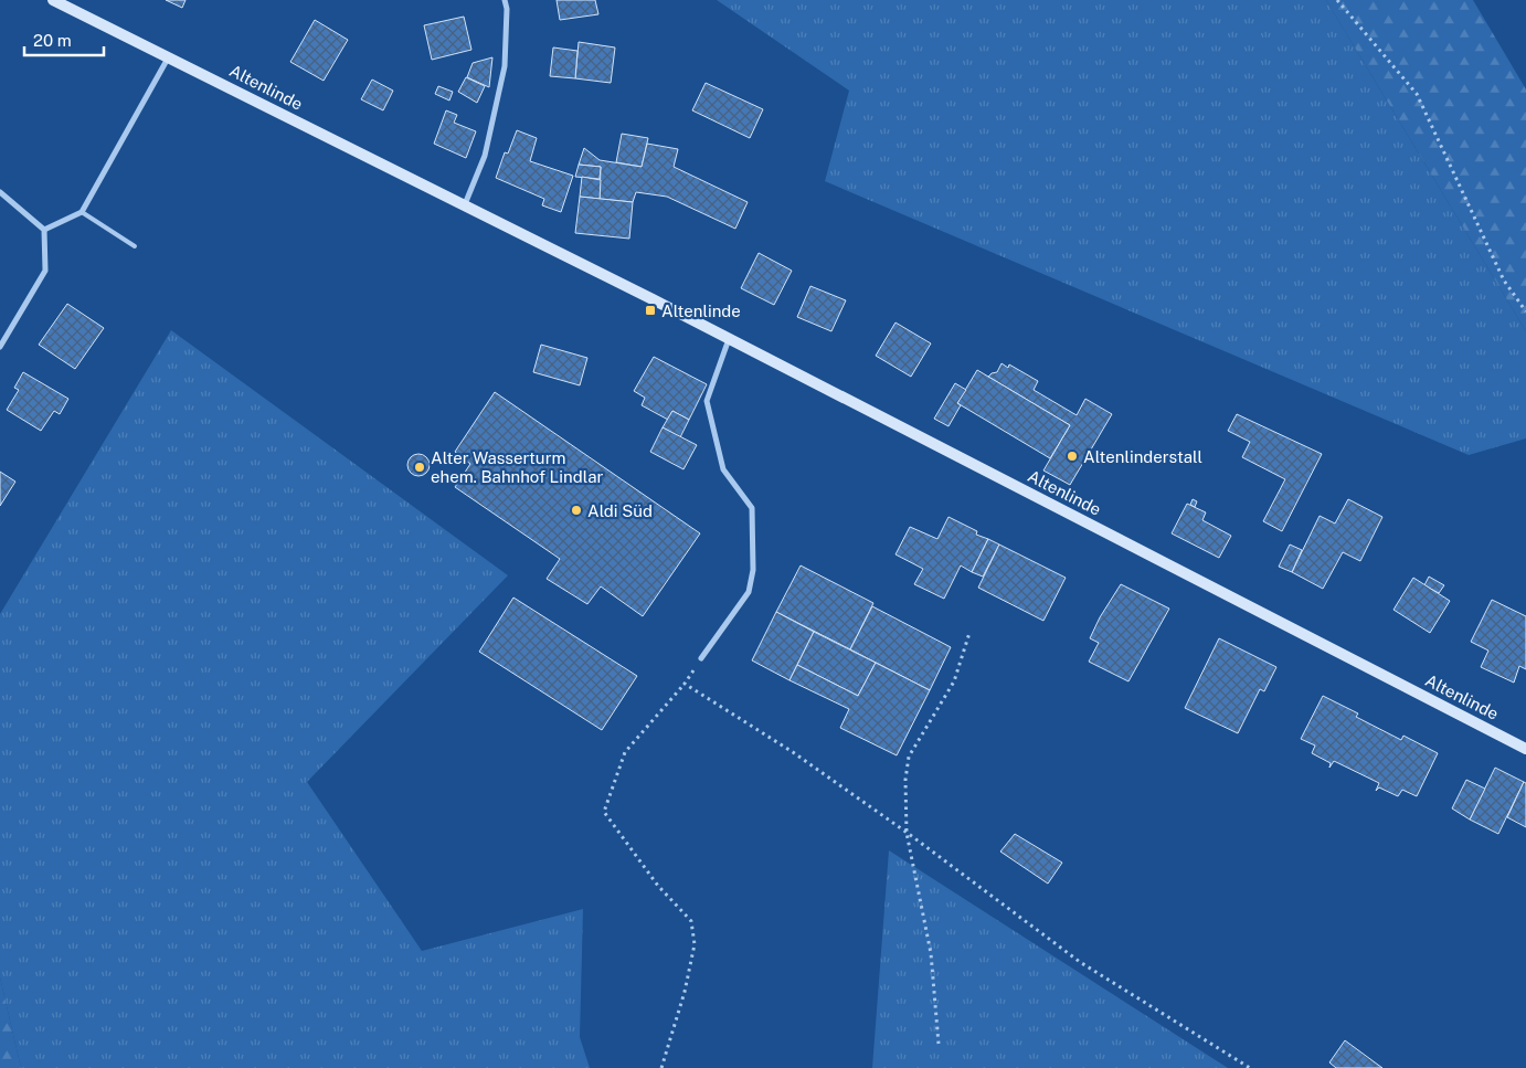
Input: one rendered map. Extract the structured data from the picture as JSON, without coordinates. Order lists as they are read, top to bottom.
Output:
{
  "streets": {
    "street": ["Altenlinde"]
  },
  "places": {
    "transit": ["Altenlinde"],
    "other": ["Altenlinderstall", "Alter Wasserturm ehem. Bahnhof Lindlar", "Aldi Süd"]
  },
  "scale_bar": "20 m"
}
